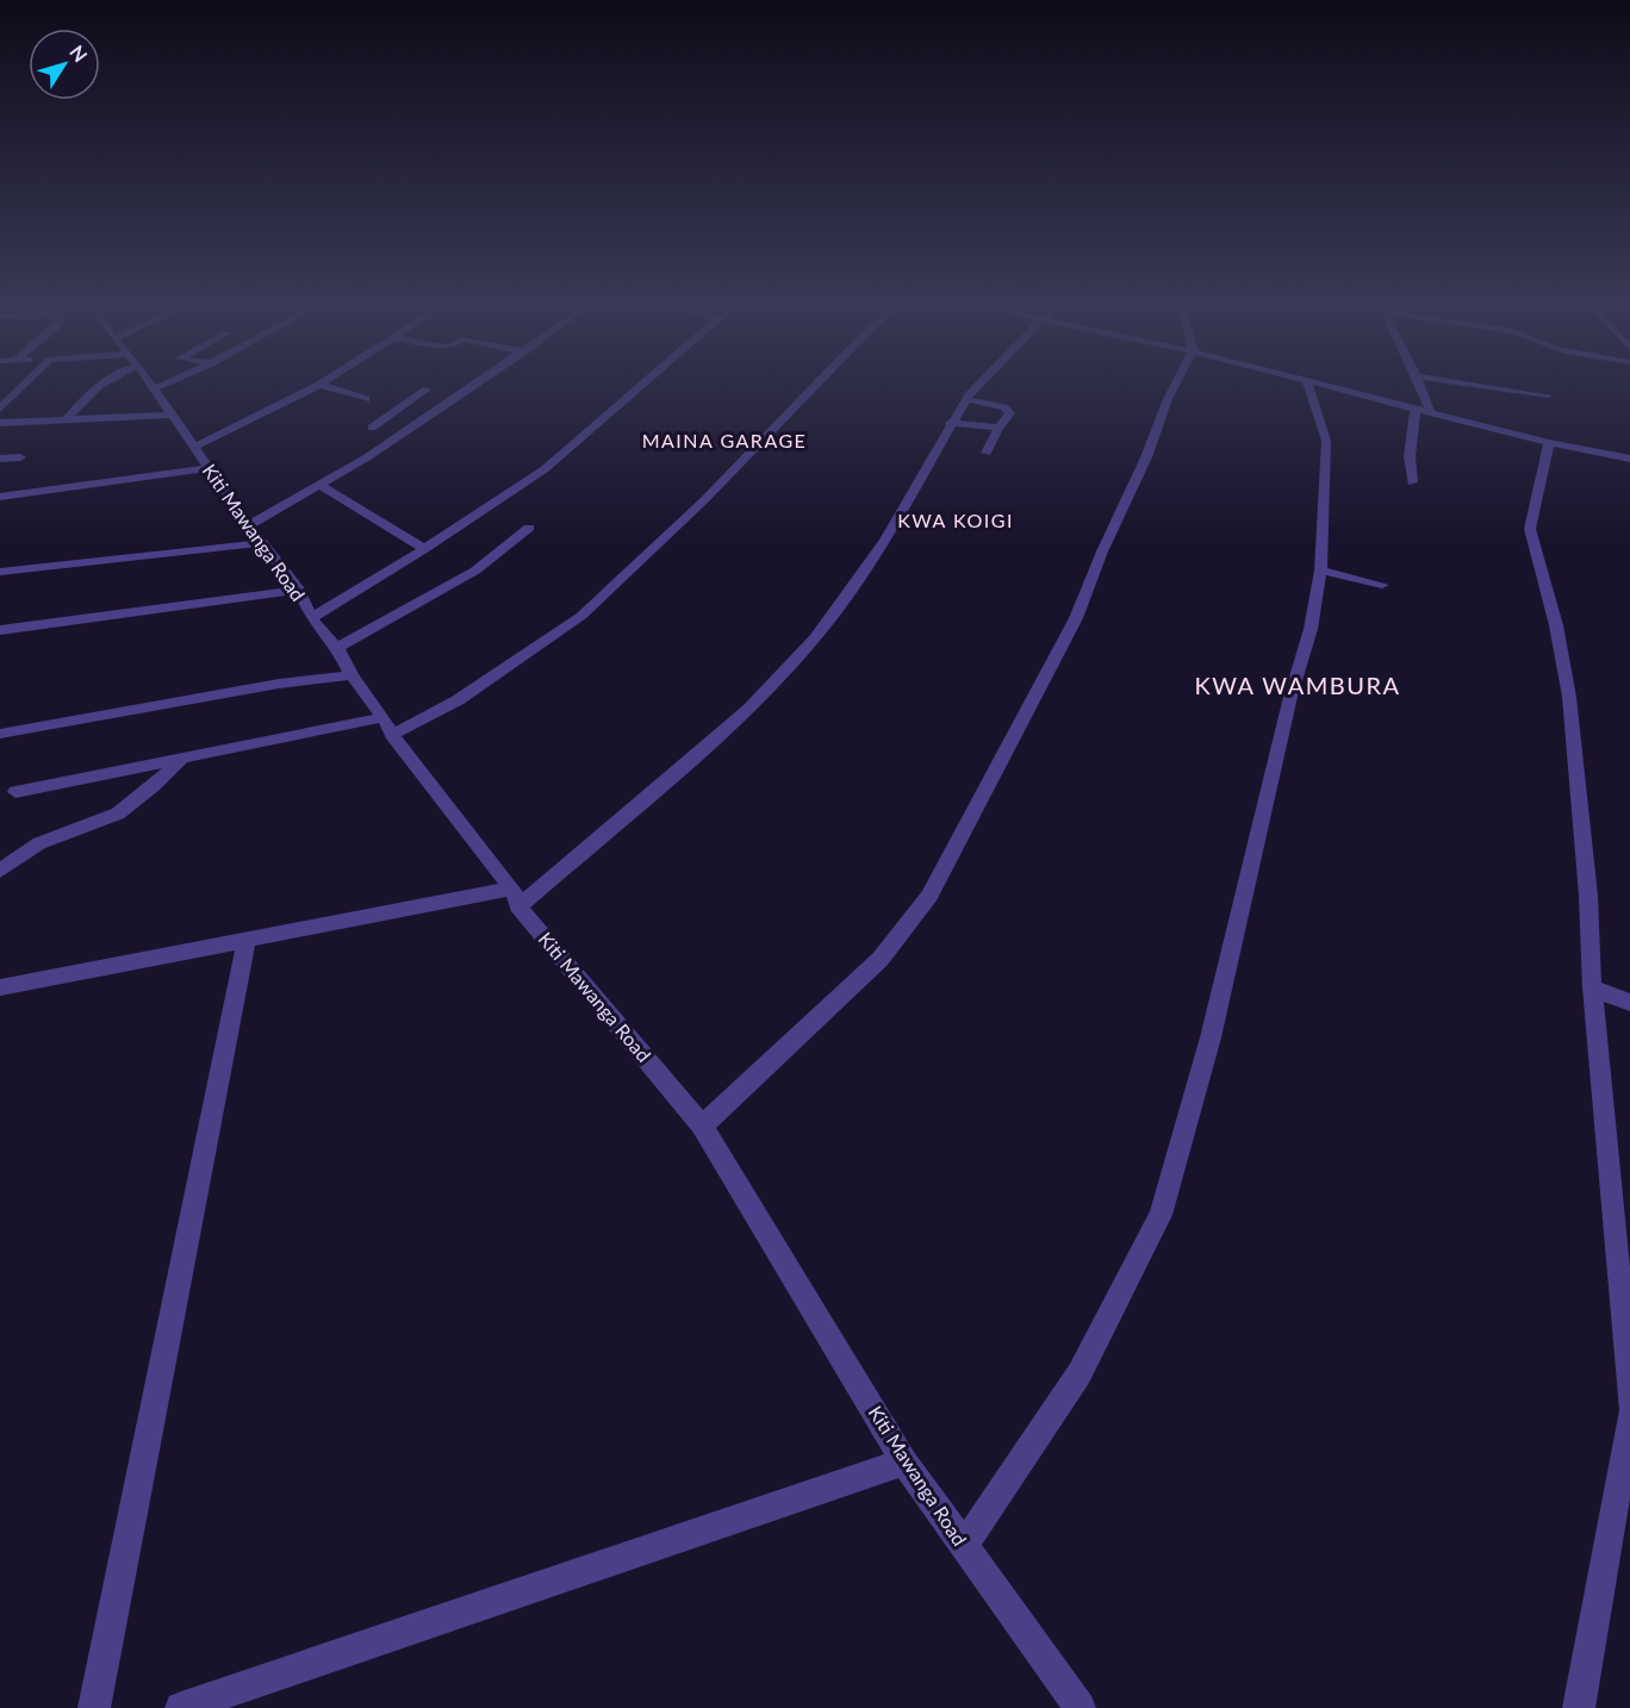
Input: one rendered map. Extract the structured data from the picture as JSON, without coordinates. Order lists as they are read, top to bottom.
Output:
{
  "streets": {
    "street": ["Kiti Mawanga Road"]
  },
  "districts": ["MAINA GARAGE", "KWA KOIGI", "KWA WAMBURA"],
  "north": "top right"
}
